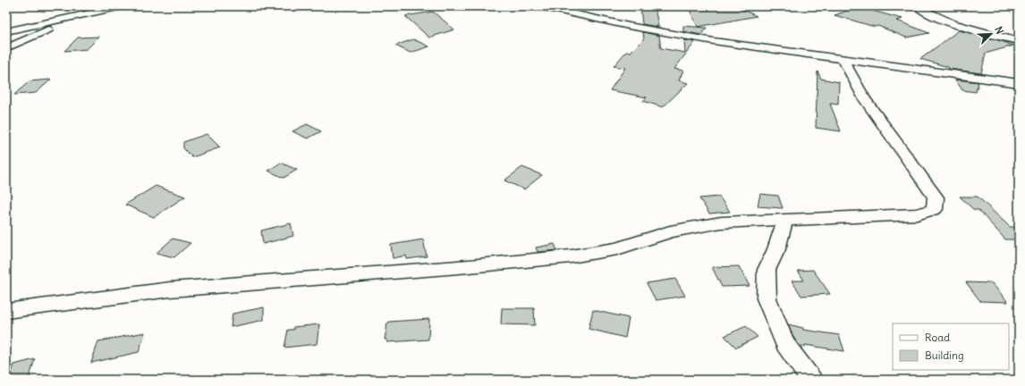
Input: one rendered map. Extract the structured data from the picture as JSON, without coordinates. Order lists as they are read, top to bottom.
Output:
{
  "legend": ["Road", "Building"],
  "north": "top right"
}
